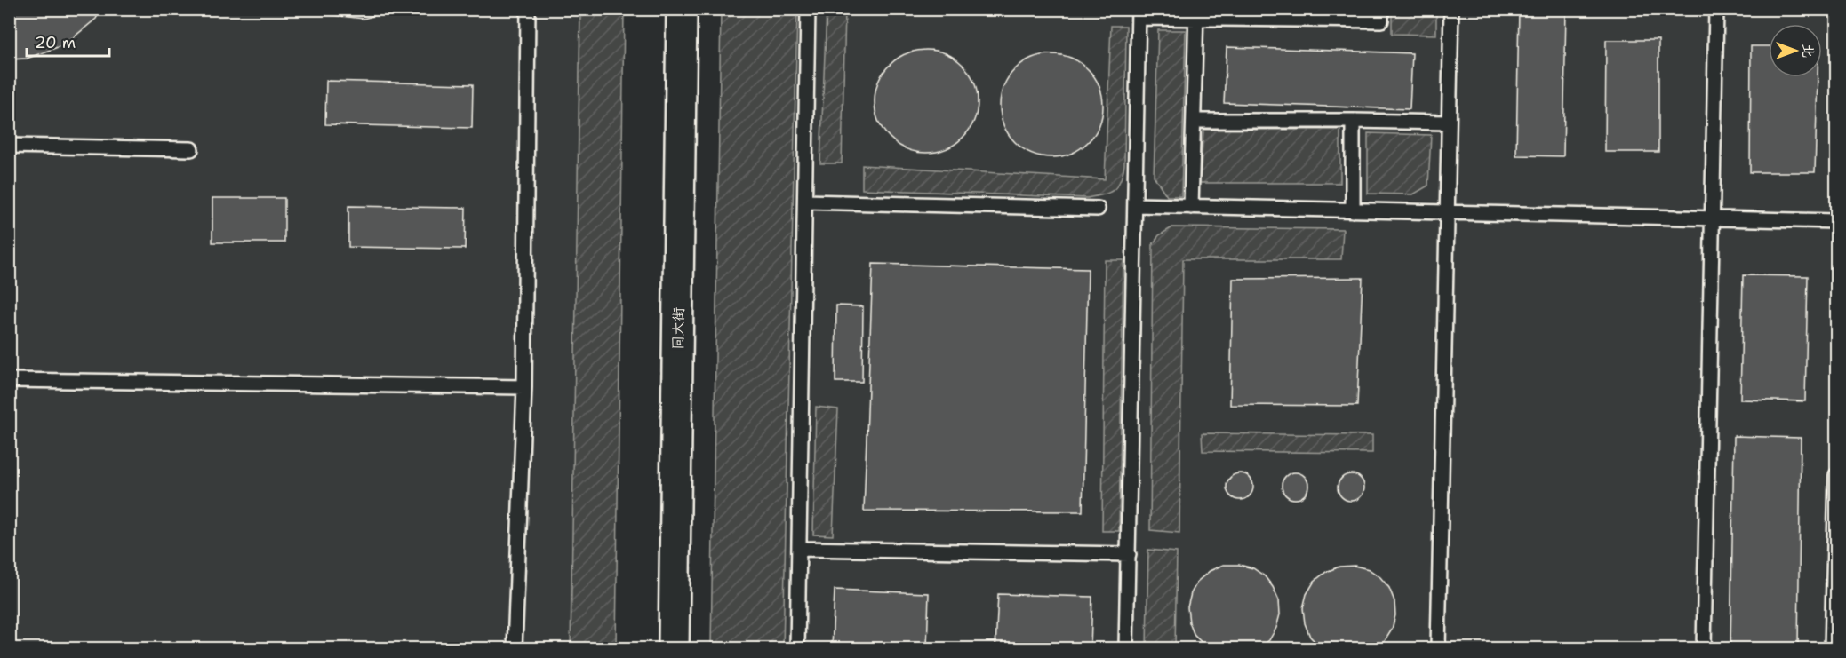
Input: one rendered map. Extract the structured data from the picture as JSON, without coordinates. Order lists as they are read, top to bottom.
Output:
{
  "streets": {
    "street": ["同大街"]
  },
  "scale_bar": "20 m",
  "north": "right"
}
